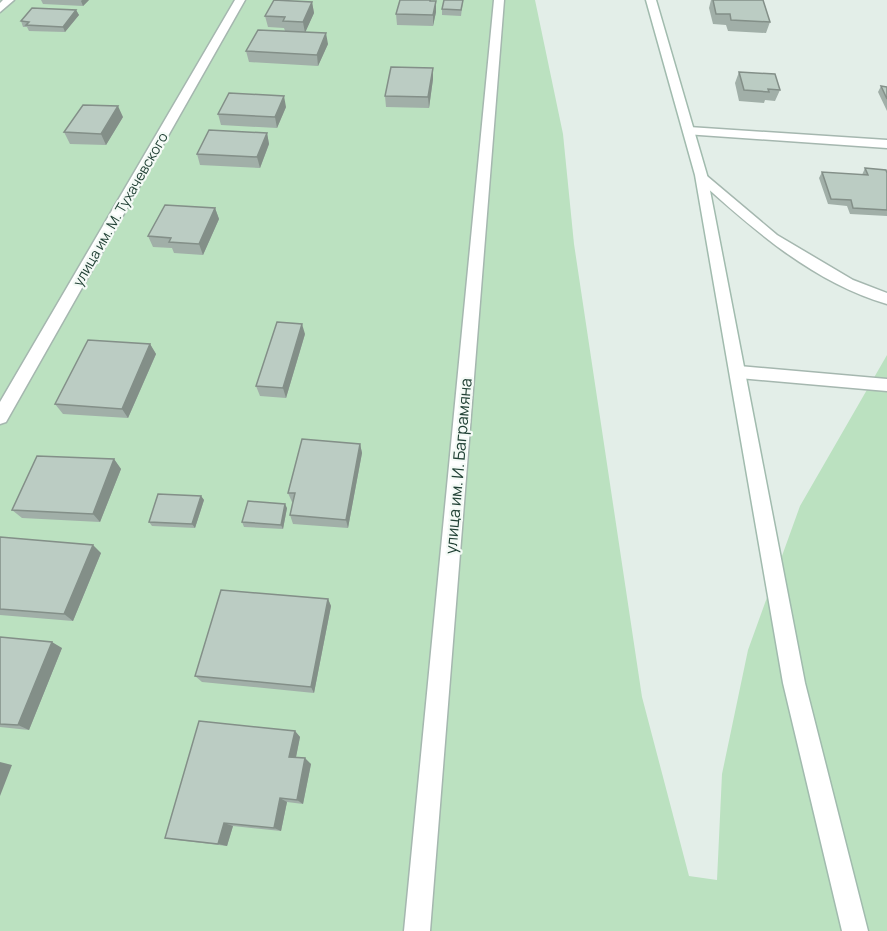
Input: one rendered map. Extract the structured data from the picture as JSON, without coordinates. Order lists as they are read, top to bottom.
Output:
{
  "streets": {
    "street": ["улица им. М. Тухачевского", "улица им. И. Баграмяна"]
  }
}
